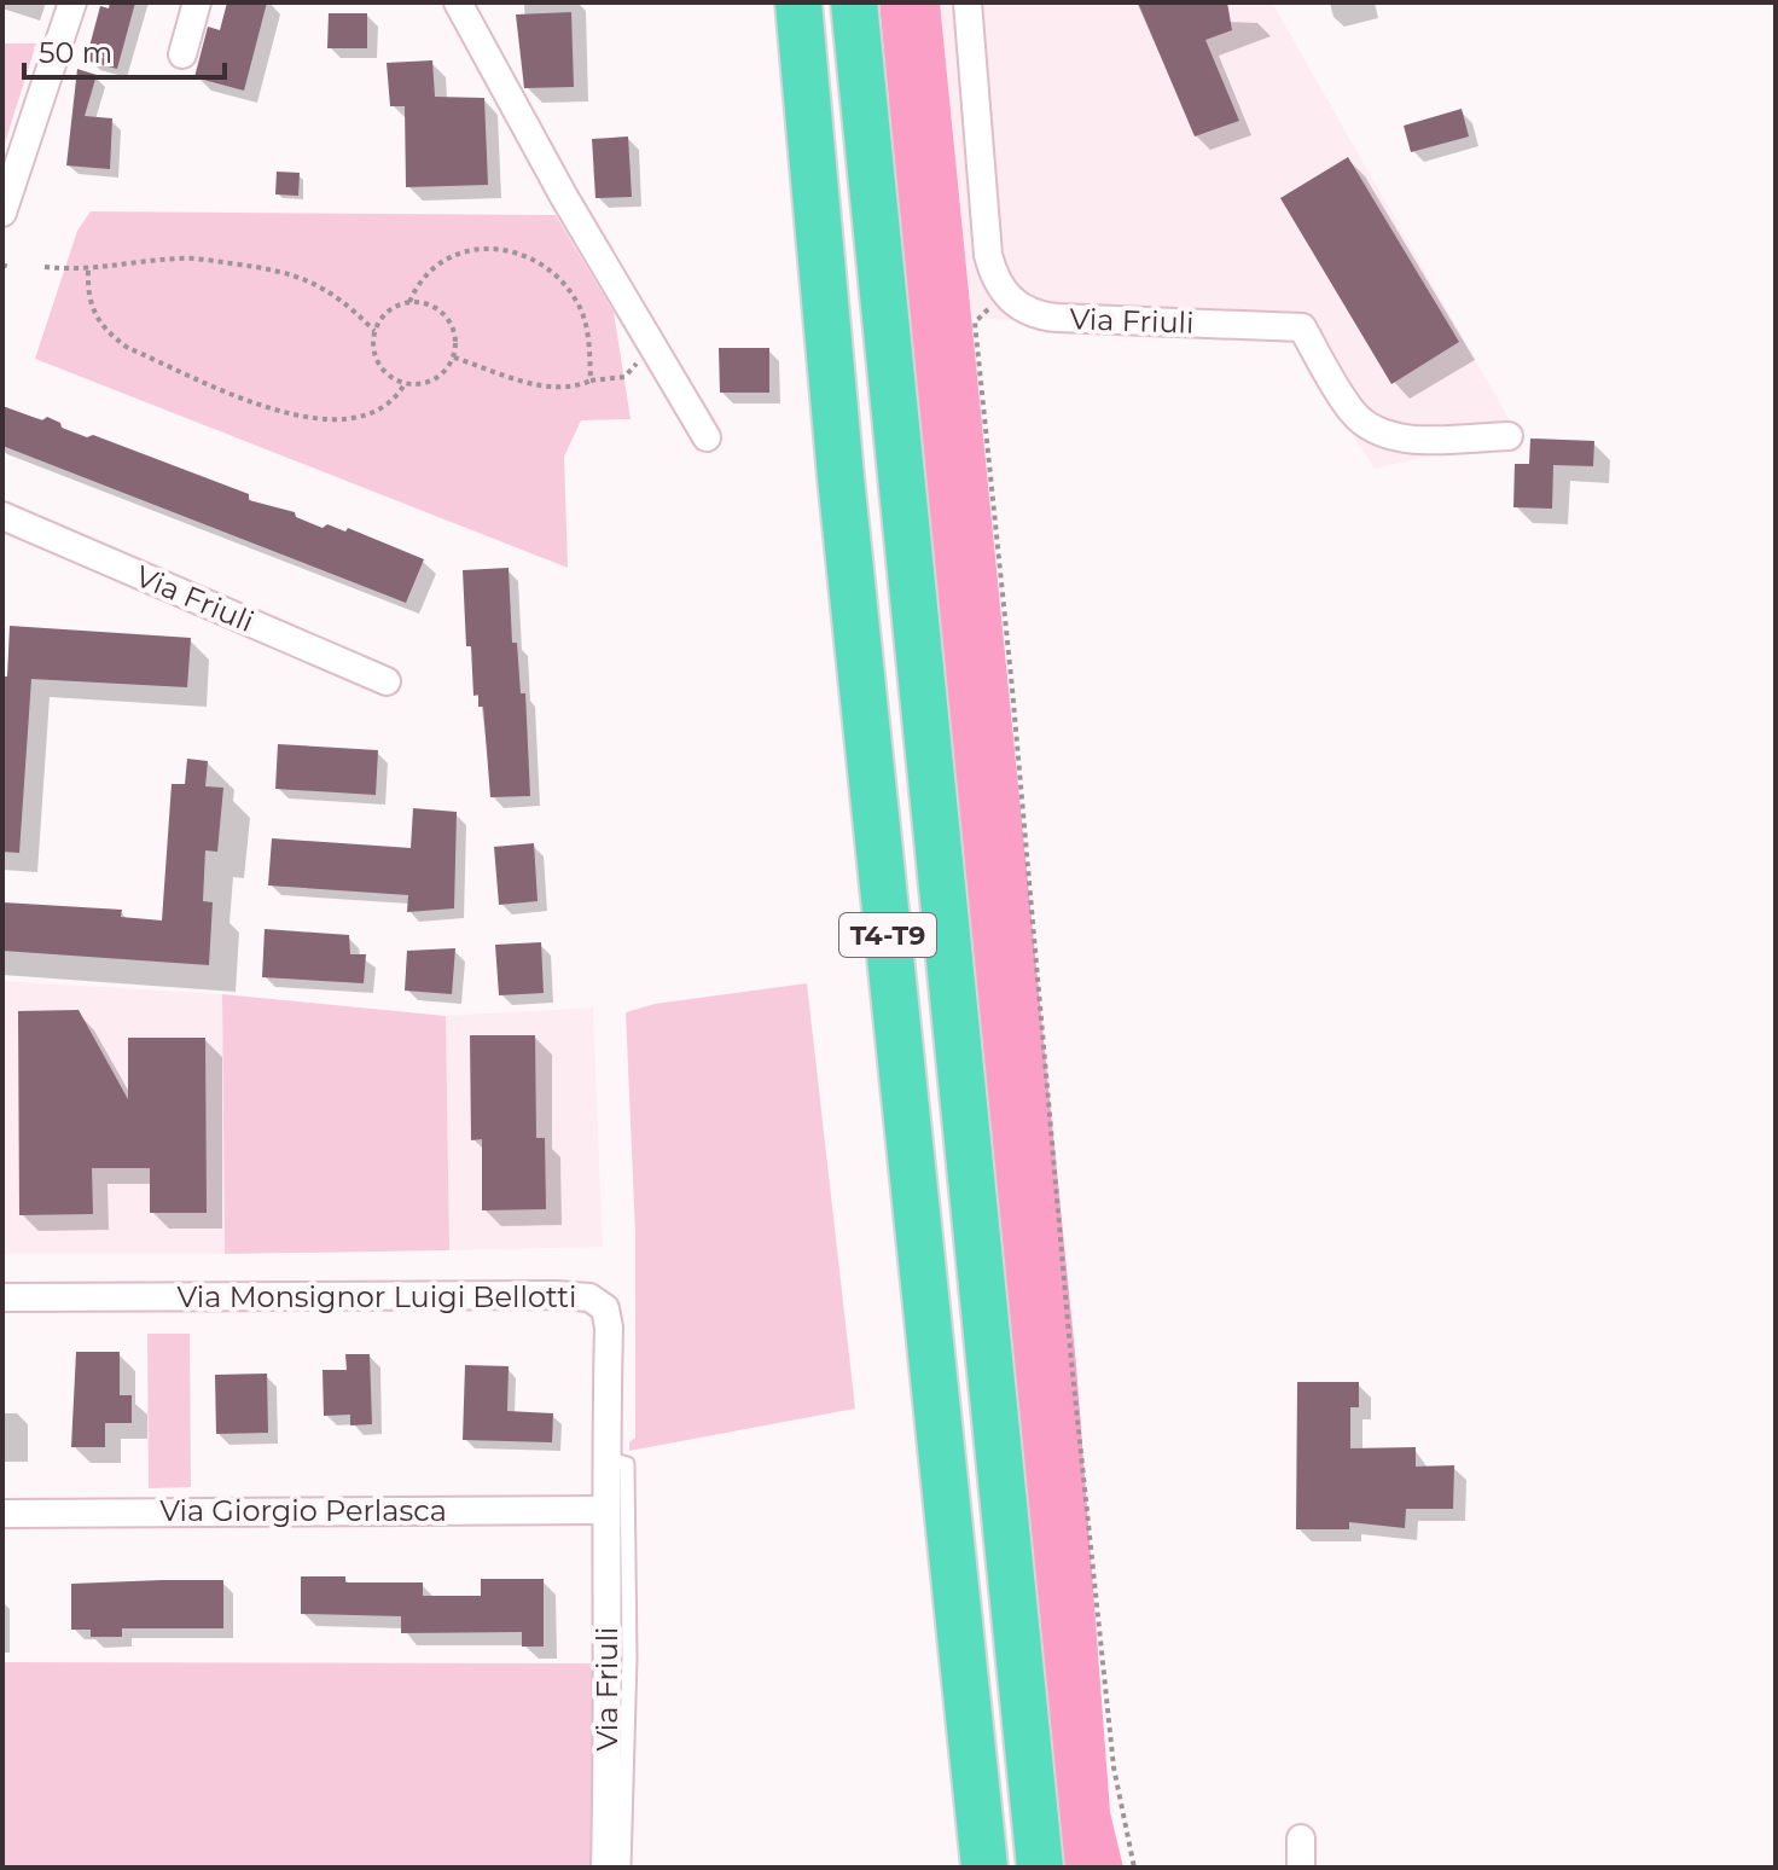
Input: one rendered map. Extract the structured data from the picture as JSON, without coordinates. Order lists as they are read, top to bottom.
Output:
{
  "streets": {
    "highway": ["T4-T9"],
    "street": ["Via Friuli", "Via Monsignor Luigi Bellotti", "Via Giorgio Perlasca"]
  },
  "crossings": [
    ["Via Friuli", "Via Monsignor Luigi Bellotti"],
    ["Via Friuli", "Via Giorgio Perlasca"],
    ["Via Monsignor Luigi Bellotti", "Via Giorgio Perlasca"]
  ],
  "scale_bar": "50 m"
}
